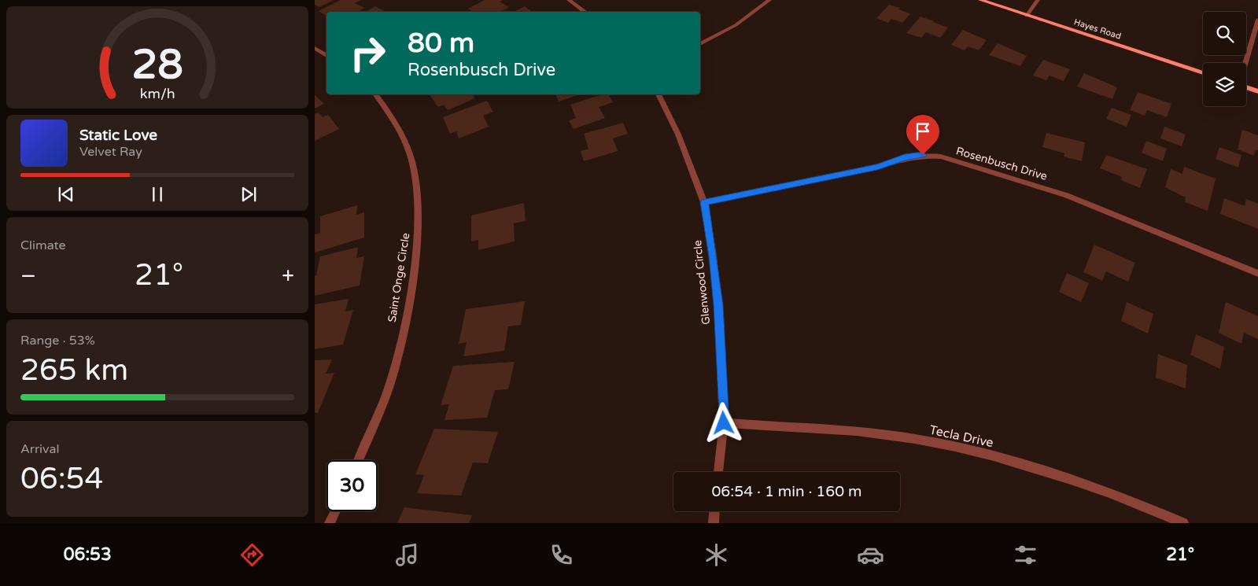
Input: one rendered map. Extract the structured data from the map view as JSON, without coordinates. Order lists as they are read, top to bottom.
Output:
{
  "streets": {
    "street": [
      "Hayes Road",
      "Rosenbusch Drive",
      "Saint Onge Circle",
      "Glenwood Circle",
      "Tecla Drive"
    ]
  },
  "crossings": [
    ["Rosenbusch Drive", "Glenwood Circle"],
    ["Glenwood Circle", "Tecla Drive"]
  ],
  "page": {
    "turn": ["80 m", "Rosenbusch Drive"],
    "song": ["Static Love", "Velvet Ray"],
    "tile": [
      "Climate",
      ["Range · 53%", "265 km"],
      ["Arrival", "06:54"]
    ],
    "heat": ["−", "21°", "+"],
    "limit": "30",
    "trip": "06:54 · 1 min · 160 m",
    "tabs": ["06:53", "21°"],
    "gauge": ["28", "km/h"]
  }
}
